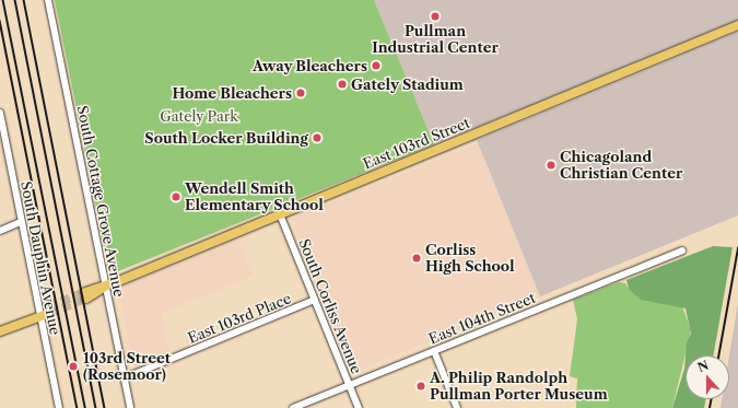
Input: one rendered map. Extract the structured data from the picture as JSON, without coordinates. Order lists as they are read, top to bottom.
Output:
{
  "streets": {
    "main road": ["East 103rd Street"],
    "street": [
      "South Cottage Grove Avenue",
      "South Dauphin Avenue",
      "South Corliss Avenue",
      "East 103rd Place",
      "East 104th Street"
    ]
  },
  "crossings": [
    ["East 103rd Street", "South Cottage Grove Avenue"],
    ["East 103rd Street", "South Corliss Avenue"],
    ["South Cottage Grove Avenue", "East 103rd Place"],
    ["South Corliss Avenue", "East 103rd Place"],
    ["South Corliss Avenue", "East 104th Street"]
  ],
  "parks": ["Gately Park"],
  "places": [
    "Pullman Industrial Center",
    "Away Bleachers",
    "Gately Stadium",
    "Home Bleachers",
    "South Locker Building",
    "Chicagoland Christian Center",
    "Wendell Smith Elementary School",
    "Corliss High School",
    "103rd Street (Rosemoor)",
    "A. Philip Randolph Pullman Porter Museum"
  ],
  "north": "top"
}
